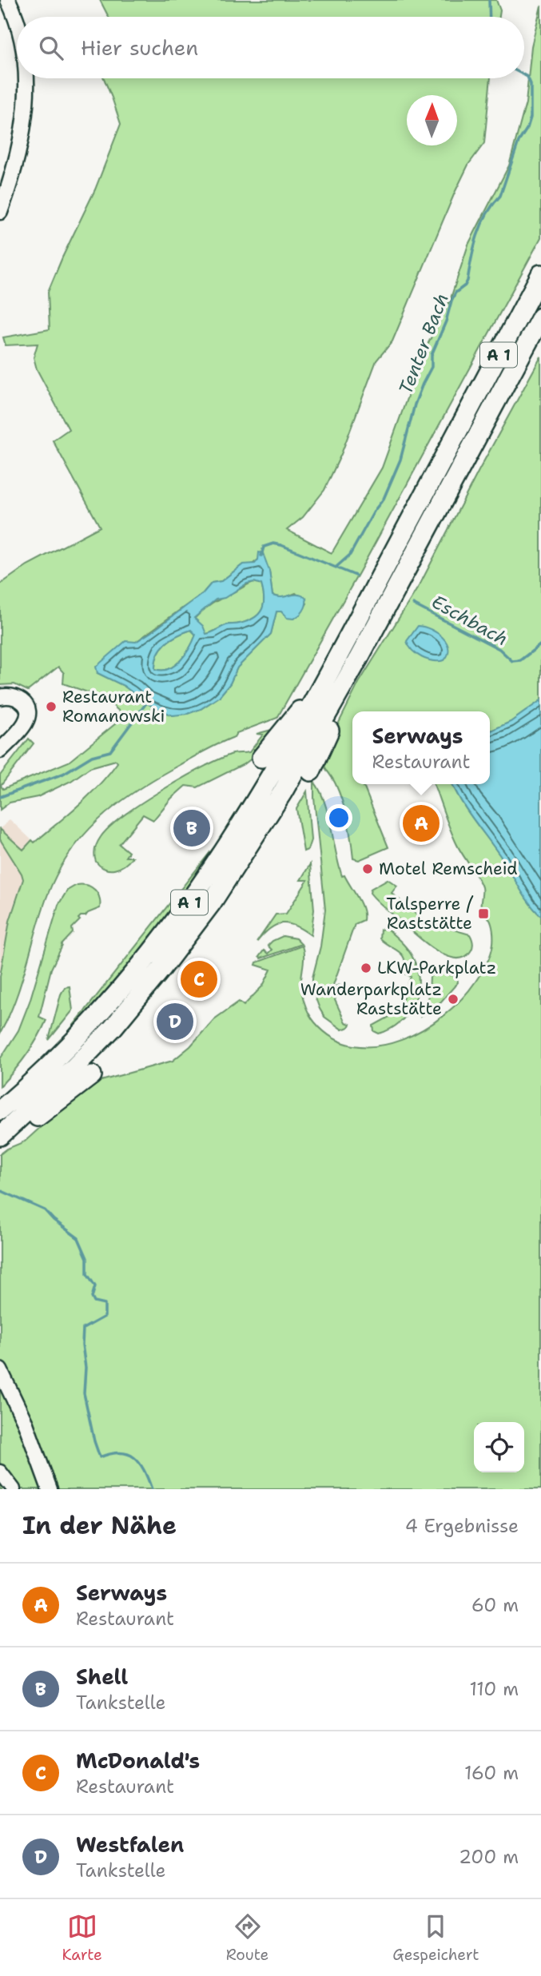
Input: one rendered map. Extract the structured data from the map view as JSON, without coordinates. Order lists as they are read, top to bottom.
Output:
{
  "streets": {
    "highway": ["A 1"]
  },
  "water": ["Tenter Bach", "Eschbach"],
  "places": {
    "other": [
      "Restaurant Romanowski",
      "Motel Remscheid",
      "LKW-Parkplatz",
      "Wanderparkplatz Raststätte"
    ],
    "transit": ["Talsperre / Raststätte"]
  },
  "north": "top",
  "page": {
    "search": "Hier suchen",
    "popup": ["Serways", "Restaurant"],
    "pins": [
      "A",
      "B",
      "C",
      "D"
    ],
    "heading": ["In der Nähe", "4 Ergebnisse"],
    "list": [
      {
        "mark": "A",
        "name": "Serways",
        "note": "Restaurant",
        "value": "60 m"
      },
      {
        "mark": "B",
        "name": "Shell",
        "note": "Tankstelle",
        "value": "110 m"
      },
      {
        "mark": "C",
        "name": "McDonald's",
        "note": "Restaurant",
        "value": "160 m"
      },
      {
        "mark": "D",
        "name": "Westfalen",
        "note": "Tankstelle",
        "value": "200 m"
      }
    ],
    "nav": ["Karte", "Route", "Gespeichert"]
  }
}
